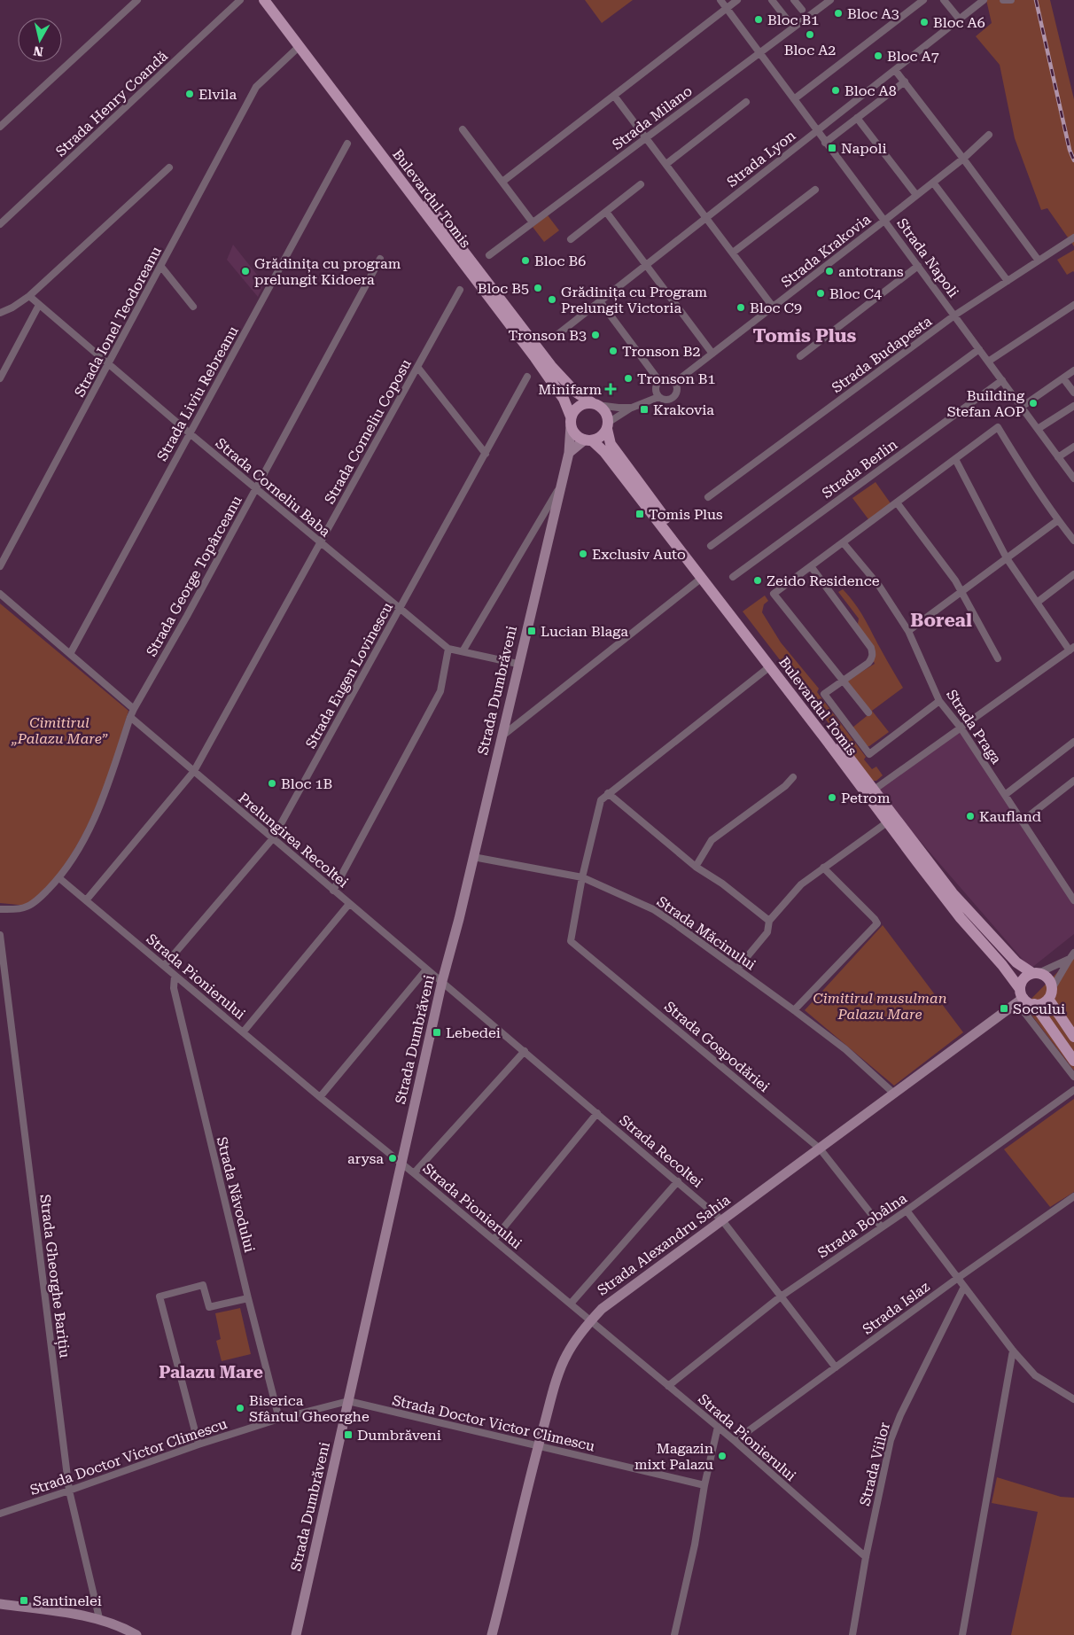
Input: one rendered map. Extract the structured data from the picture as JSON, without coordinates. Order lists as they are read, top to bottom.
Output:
{
  "streets": {
    "main road": ["Bulevardul Tomis"],
    "street": [
      "Strada Henry Coandă",
      "Strada Milano",
      "Strada Lyon",
      "Strada Krakovia",
      "Strada Napoli",
      "Strada Ionel Teodoreanu",
      "Strada Budapesta",
      "Strada Liviu Rebreanu",
      "Strada Corneliu Coposu",
      "Strada Berlin",
      "Strada Corneliu Baba",
      "Strada George Topârceanu",
      "Strada Eugen Lovinescu",
      "Strada Dumbrăveni",
      "Strada Praga",
      "Prelungirea Recoltei",
      "Strada Măcinului",
      "Strada Pionierului",
      "Strada Gospodăriei",
      "Strada Recoltei",
      "Strada Năvodului",
      "Strada Bobâlna",
      "Strada Alexandru Sahia",
      "Strada Gheorghe Barițiu",
      "Strada Islaz",
      "Strada Doctor Victor Climescu",
      "Strada Viilor"
    ]
  },
  "crossings": [
    ["Strada Milano", "Strada Napoli"],
    ["Strada Lyon", "Strada Napoli"],
    ["Bulevardul Tomis", "Strada Ionel Teodoreanu"],
    ["Bulevardul Tomis", "Strada Dumbrăveni"],
    ["Bulevardul Tomis", "Strada Alexandru Sahia"],
    ["Strada Krakovia", "Strada Napoli"],
    ["Strada Napoli", "Strada Budapesta"],
    ["Strada Napoli", "Strada Berlin"],
    ["Strada Ionel Teodoreanu", "Strada Corneliu Baba"],
    ["Strada Liviu Rebreanu", "Strada Corneliu Baba"],
    ["Strada Corneliu Coposu", "Strada Corneliu Baba"],
    ["Strada Corneliu Coposu", "Prelungirea Recoltei"],
    ["Strada Corneliu Coposu", "Strada Pionierului"],
    ["Strada Corneliu Baba", "Strada George Topârceanu"],
    ["Strada Corneliu Baba", "Strada Eugen Lovinescu"],
    ["Strada Corneliu Baba", "Strada Dumbrăveni"],
    ["Strada George Topârceanu", "Prelungirea Recoltei"],
    ["Strada George Topârceanu", "Strada Pionierului"],
    ["Strada Eugen Lovinescu", "Prelungirea Recoltei"],
    ["Strada Eugen Lovinescu", "Strada Pionierului"],
    ["Strada Dumbrăveni", "Prelungirea Recoltei"],
    ["Strada Dumbrăveni", "Strada Măcinului"],
    ["Strada Dumbrăveni", "Strada Pionierului"],
    ["Strada Dumbrăveni", "Strada Recoltei"],
    ["Strada Dumbrăveni", "Strada Doctor Victor Climescu"],
    ["Prelungirea Recoltei", "Strada Recoltei"],
    ["Strada Măcinului", "Strada Gospodăriei"],
    ["Strada Măcinului", "Strada Alexandru Sahia"],
    ["Strada Pionierului", "Strada Năvodului"],
    ["Strada Pionierului", "Strada Bobâlna"],
    ["Strada Pionierului", "Strada Alexandru Sahia"],
    ["Strada Pionierului", "Strada Islaz"],
    ["Strada Pionierului", "Strada Viilor"],
    ["Strada Gospodăriei", "Strada Bobâlna"],
    ["Strada Gospodăriei", "Strada Alexandru Sahia"],
    ["Strada Recoltei", "Strada Bobâlna"],
    ["Strada Recoltei", "Strada Alexandru Sahia"],
    ["Strada Recoltei", "Strada Islaz"],
    ["Strada Năvodului", "Strada Doctor Victor Climescu"],
    ["Strada Alexandru Sahia", "Strada Doctor Victor Climescu"],
    ["Strada Gheorghe Barițiu", "Strada Doctor Victor Climescu"]
  ],
  "districts": ["Tomis Plus", "Boreal", "Palazu Mare"],
  "parks": ["Cimitirul „Palazu Mare”", "Cimitirul musulman Palazu Mare"],
  "places": {
    "other": [
      "Bloc A3",
      "Bloc B1",
      "Bloc A6",
      "Bloc A2",
      "Bloc A7",
      "Bloc A8",
      "Elvila",
      "Bloc B6",
      "Grădinița cu program prelungit Kidoera",
      "antotrans",
      "Bloc B5",
      "Bloc C4",
      "Grădinița cu Program Prelungit Victoria",
      "Bloc C9",
      "Tronson B3",
      "Tronson B2",
      "Tronson B1",
      "Building Stefan AOP",
      "Exclusiv Auto",
      "Zeido Residence",
      "Bloc 1B",
      "Petrom",
      "Kaufland",
      "arysa",
      "Biserica Sfântul Gheorghe",
      "Magazin mixt Palazu"
    ],
    "transit": [
      "Napoli",
      "Krakovia",
      "Tomis Plus",
      "Lucian Blaga",
      "Socului",
      "Lebedei",
      "Dumbrăveni",
      "Santinelei"
    ],
    "health": ["Minifarm"]
  },
  "north": "bottom"
}
